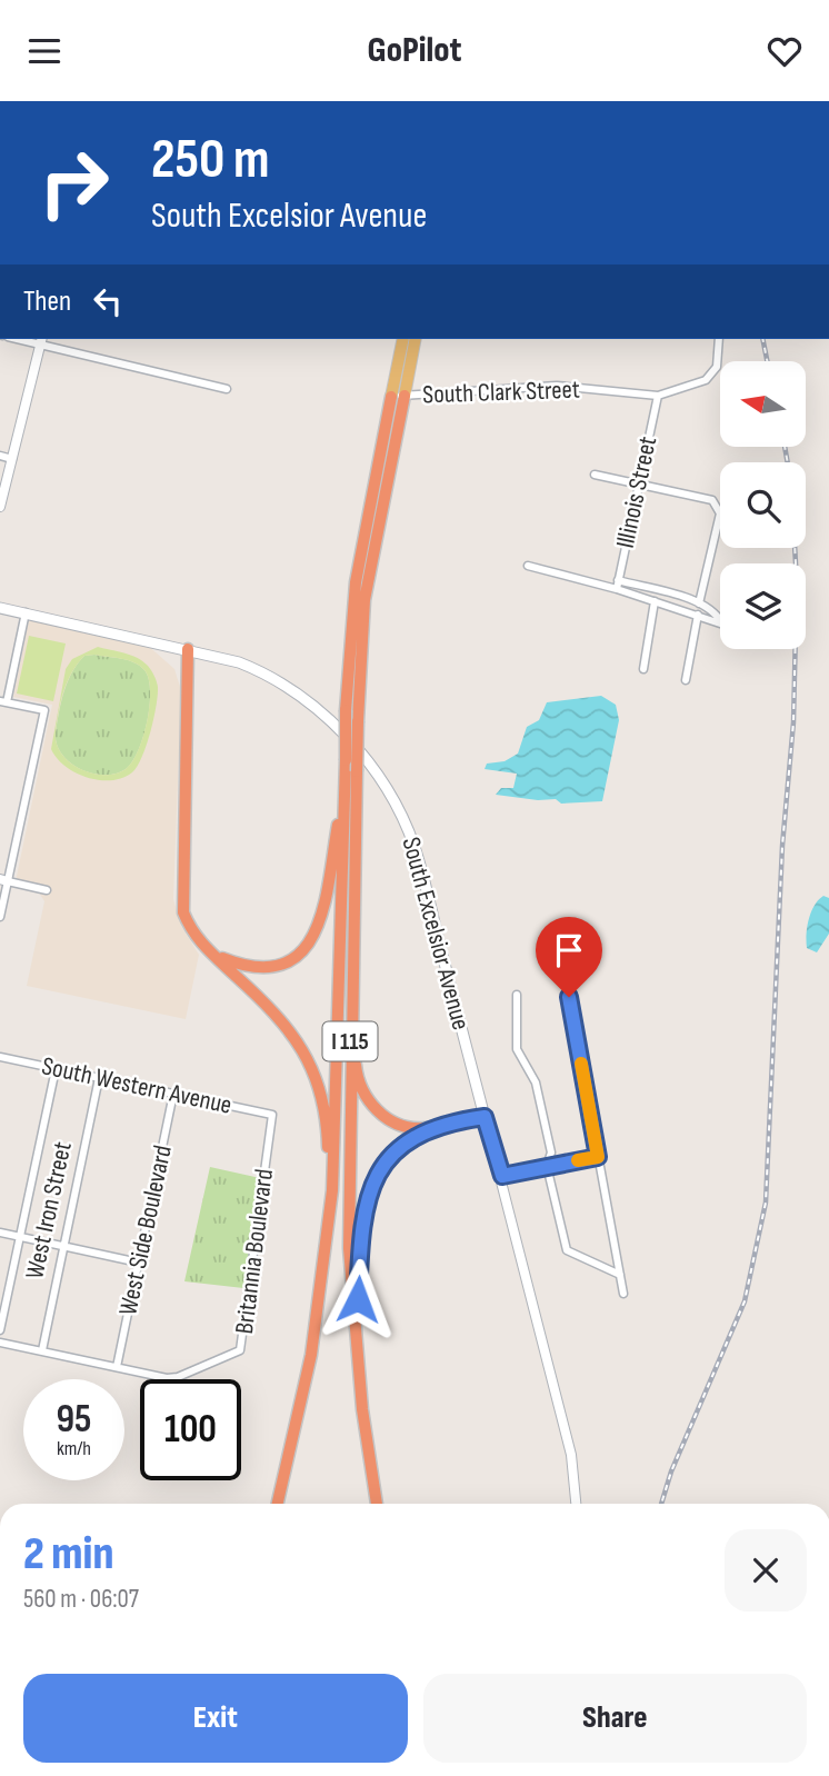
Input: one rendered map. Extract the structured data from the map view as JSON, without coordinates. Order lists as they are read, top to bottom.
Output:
{
  "streets": {
    "highway": ["I 115"],
    "main road": ["South Excelsior Avenue"],
    "street": [
      "South Clark Street",
      "Illinois Street",
      "South Western Avenue",
      "West Iron Street",
      "West Side Boulevard",
      "Britannia Boulevard"
    ]
  },
  "crossings": [
    ["South Clark Street", "Illinois Street"],
    ["South Clark Street", "I 115"],
    ["South Western Avenue", "West Iron Street"],
    ["South Western Avenue", "West Side Boulevard"],
    ["South Western Avenue", "Britannia Boulevard"],
    ["West Side Boulevard", "Britannia Boulevard"]
  ],
  "north": "left",
  "page": {
    "header": "GoPilot",
    "turn": ["250 m", "South Excelsior Avenue"],
    "then": "Then",
    "speed": "95 km/h",
    "limit": "100",
    "heading": ["2 min", "560 m · 06:07"],
    "buttons": ["Exit", "Share"]
  }
}
